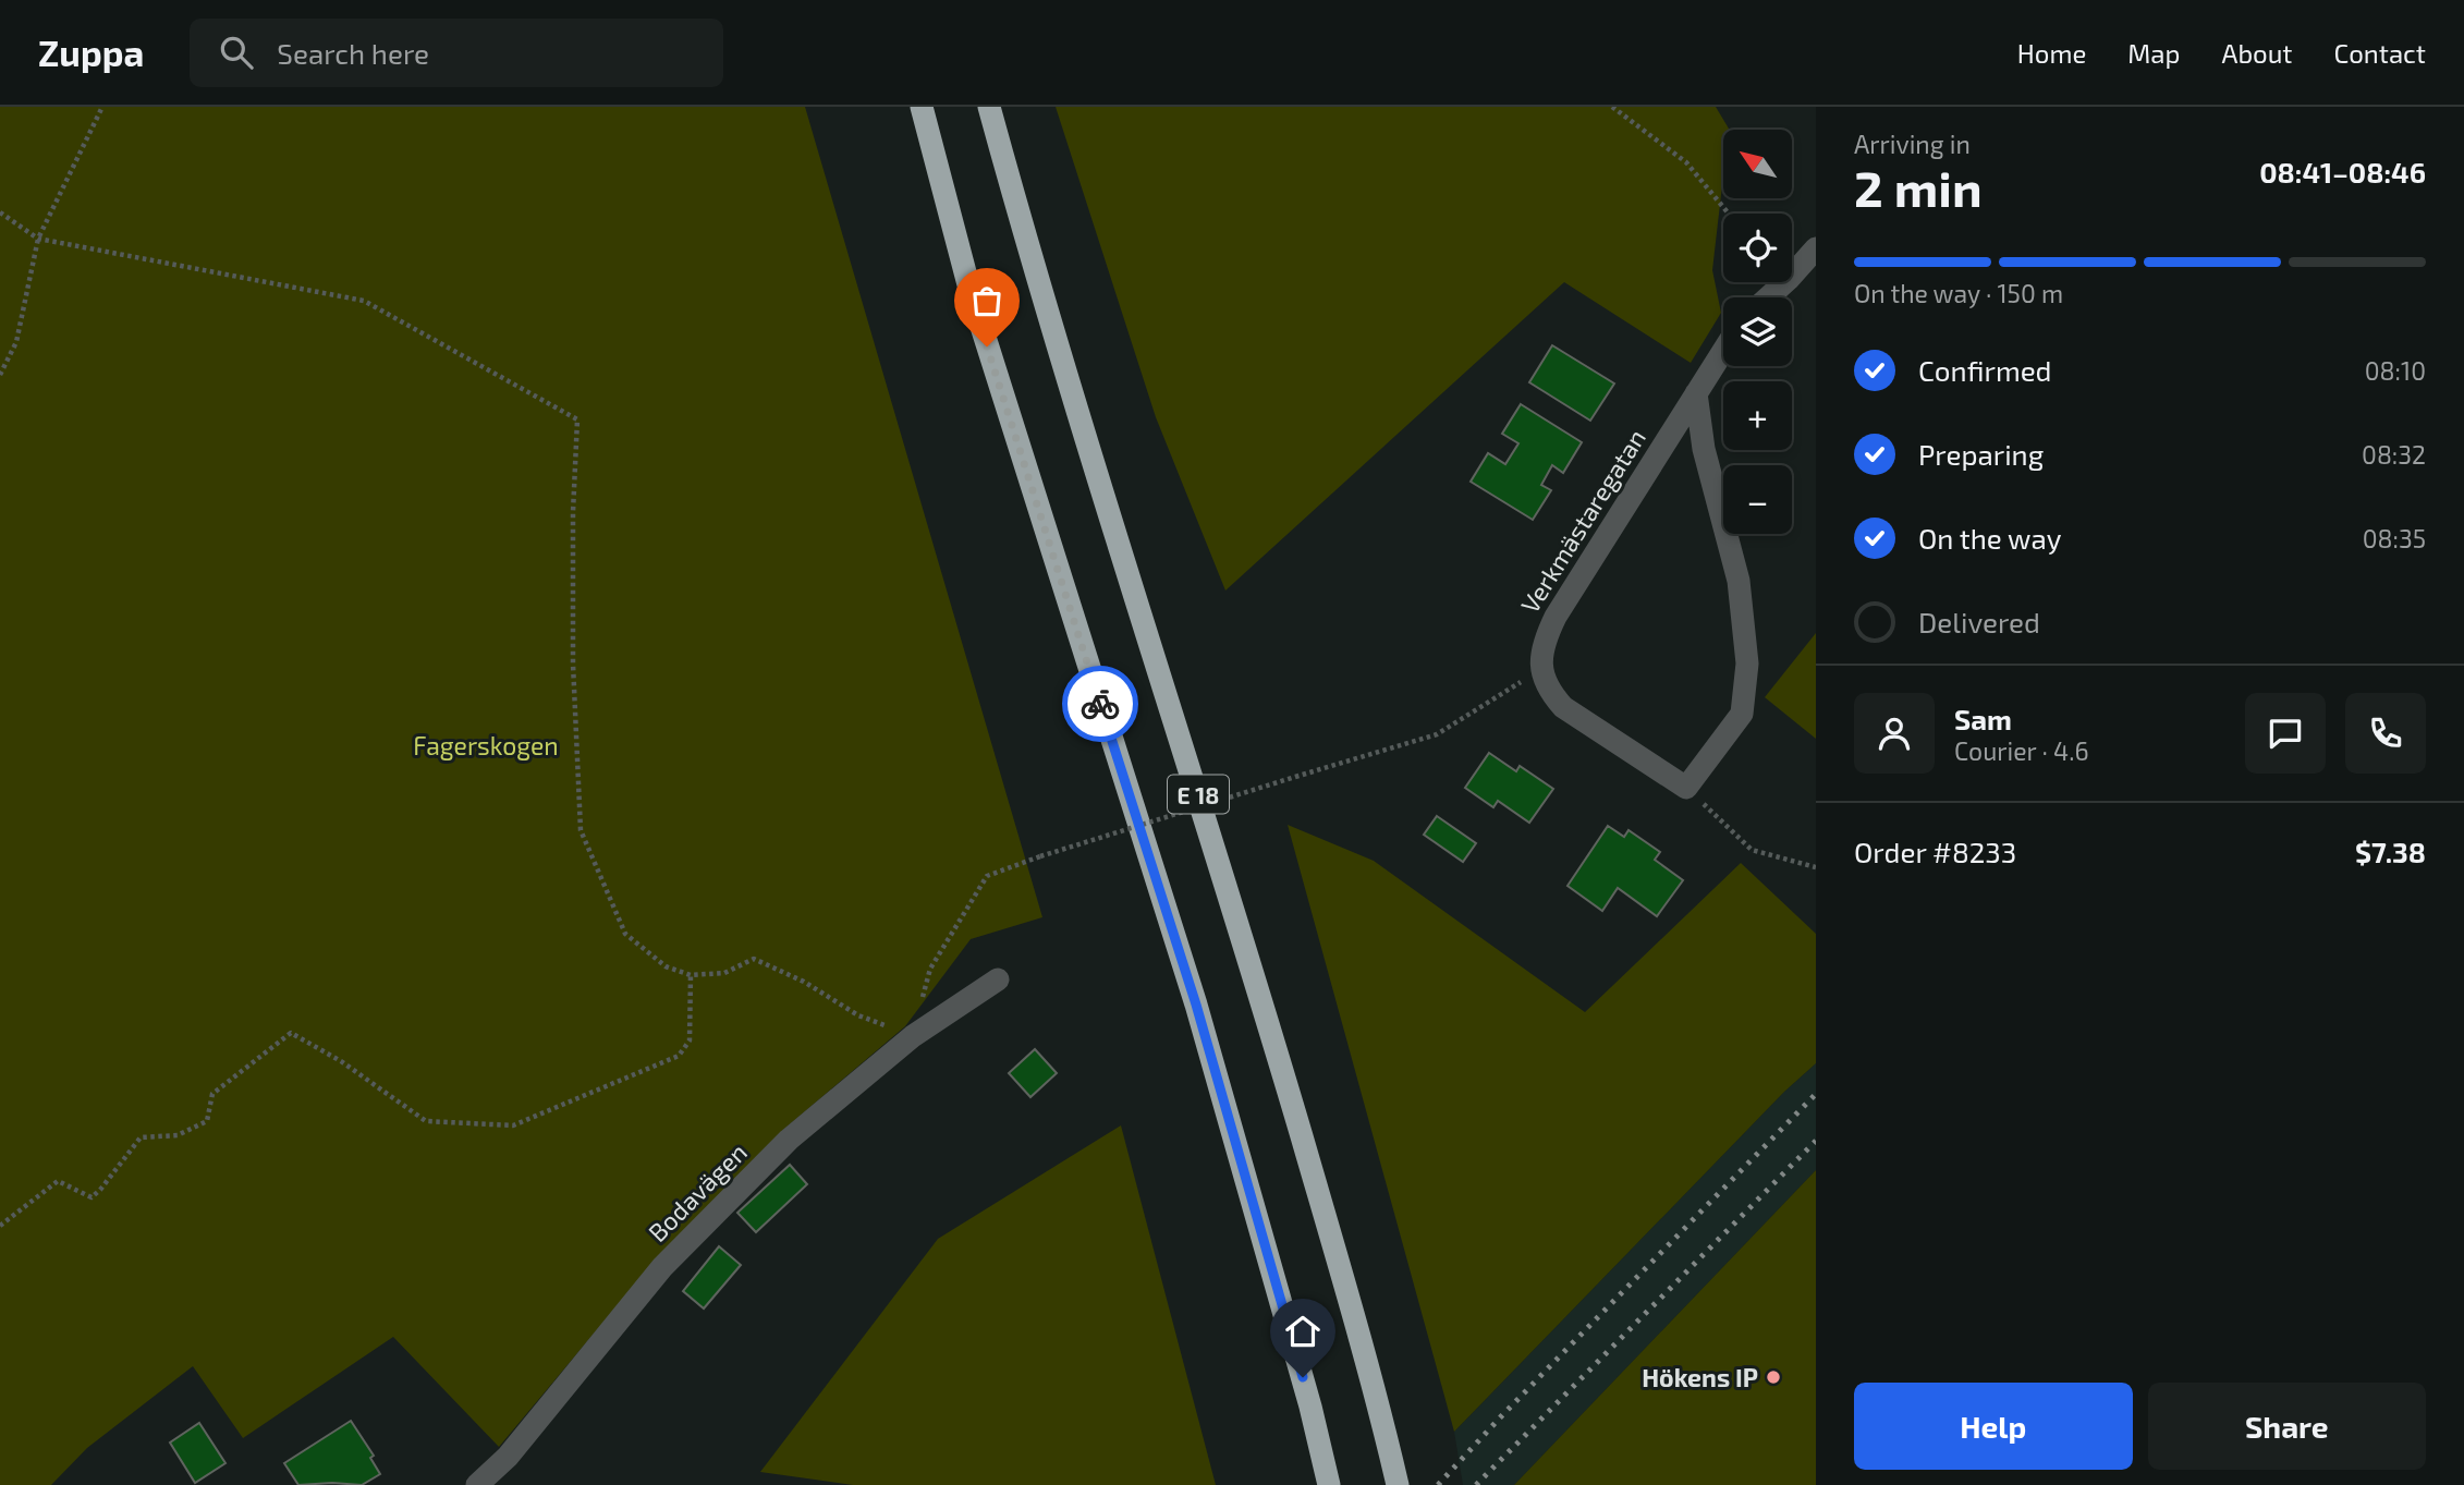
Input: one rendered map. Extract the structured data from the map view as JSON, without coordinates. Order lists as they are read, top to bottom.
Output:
{
  "streets": {
    "highway": ["E 18"],
    "street": ["Verkmästaregatan", "Bodavägen"]
  },
  "parks": ["Fagerskogen"],
  "places": ["Hökens IP"],
  "north": "top left",
  "page": {
    "header": "Zuppa",
    "search": "Search here",
    "nav": [
      "Home",
      "Map",
      "About",
      "Contact"
    ],
    "heading": ["2 min", "Arriving in", "08:41–08:46"],
    "panel": [
      "Sam",
      "Courier · 4.6",
      "Order #8233",
      "$7.38"
    ],
    "map_buttons": ["+", "−"],
    "bar": "On the way · 150 m",
    "list": [
      ["Confirmed", "08:10"],
      ["Preparing", "08:32"],
      ["On the way", "08:35"],
      "Delivered"
    ],
    "buttons": ["Help", "Share"]
  }
}
